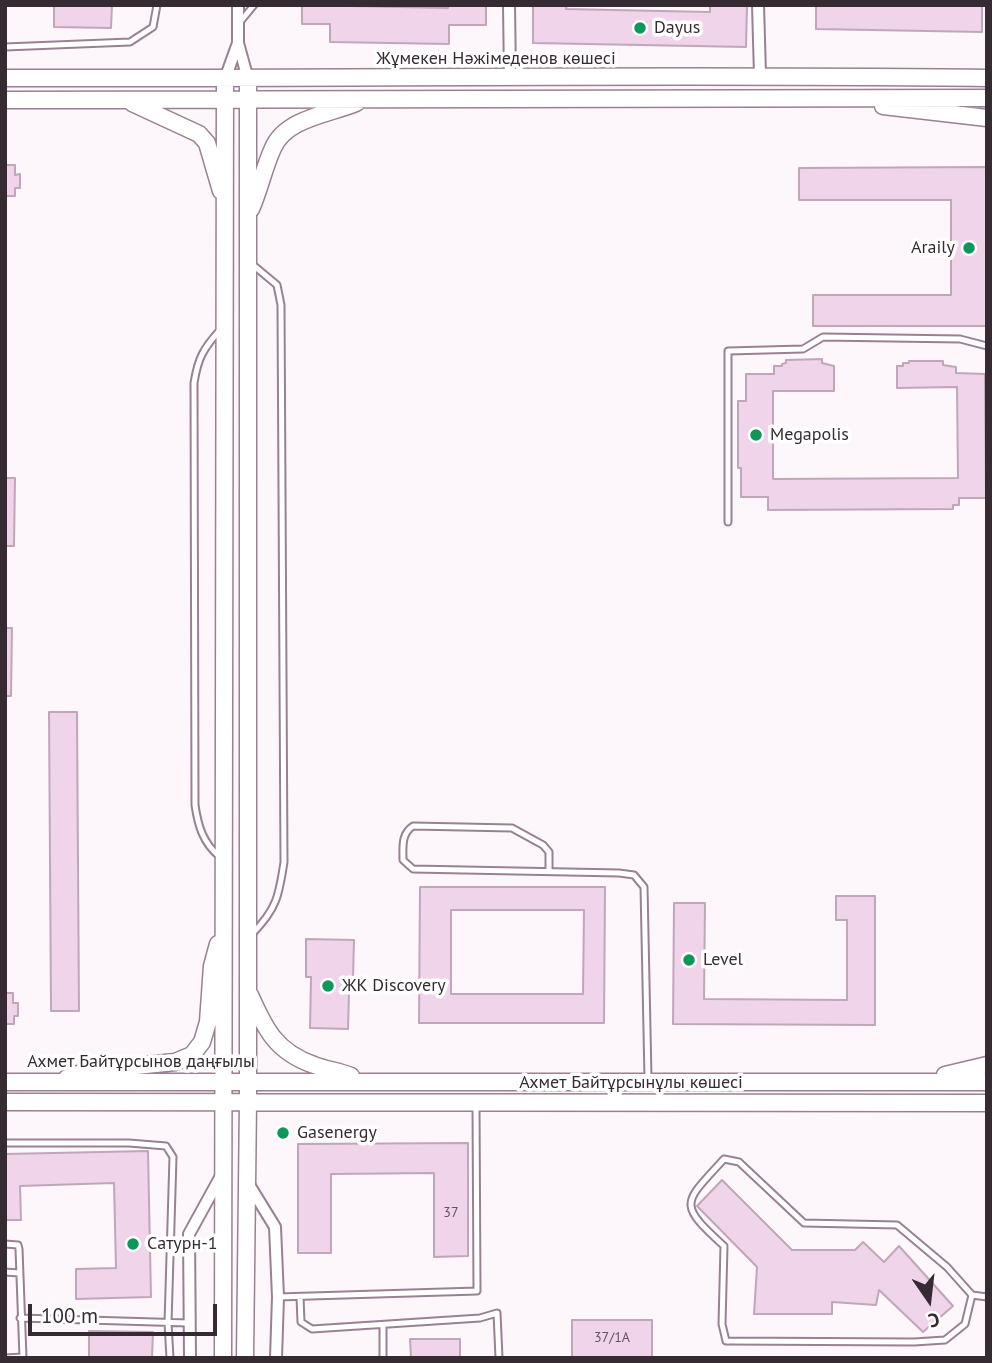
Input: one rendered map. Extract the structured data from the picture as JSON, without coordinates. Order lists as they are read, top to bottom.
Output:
{
  "streets": {
    "main road": ["Жұмекен Нәжімеденов көшесі", "Ахмет Байтұрсынов даңғылы", "Ахмет Байтұрсынұлы көшесі"]
  },
  "crossings": [
    ["Ахмет Байтұрсынов даңғылы", "Ахмет Байтұрсынұлы көшесі"]
  ],
  "places": [
    "Dayus",
    "Araily",
    "Megapolis",
    "Level",
    "ЖК Discovery",
    "Gasenergy",
    "Сатурн-1"
  ],
  "house_numbers": ["37", "37/1А"],
  "scale_bar": "100 m",
  "north": "bottom"
}
